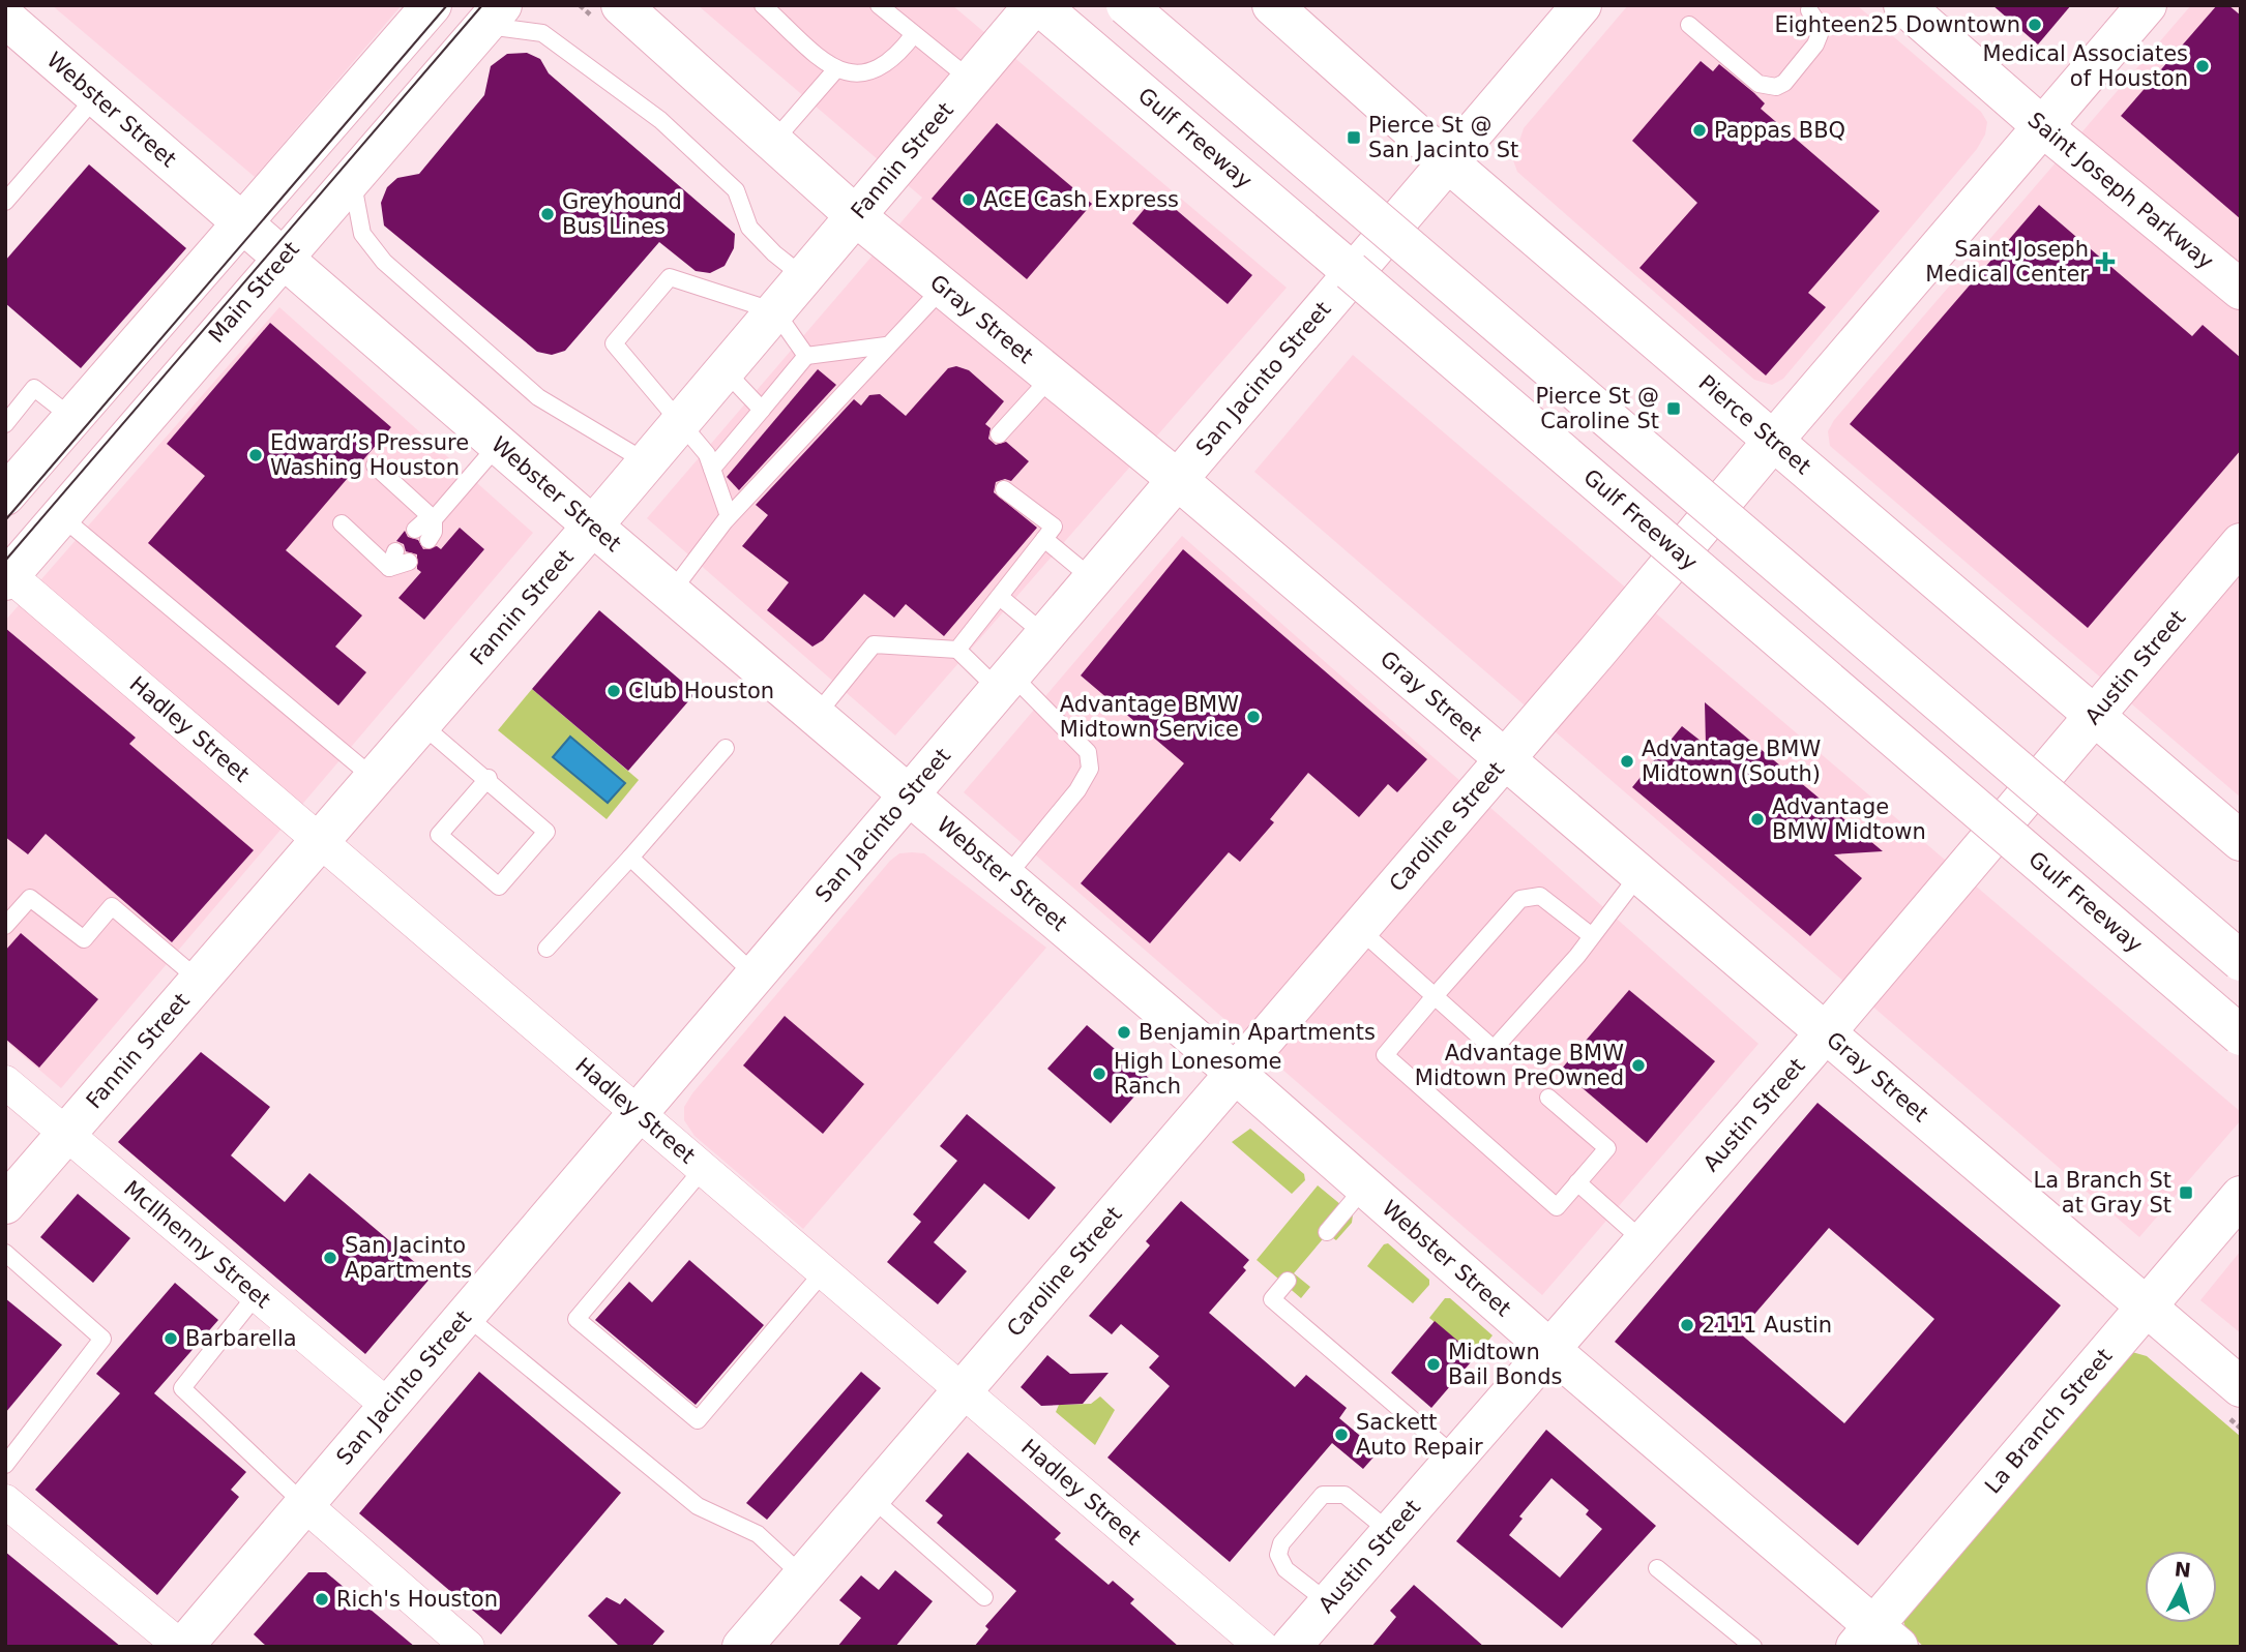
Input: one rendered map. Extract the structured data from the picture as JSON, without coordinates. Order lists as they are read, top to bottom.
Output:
{
  "streets": {
    "main road": [
      "Webster Street",
      "Gulf Freeway",
      "Fannin Street",
      "Saint Joseph Parkway",
      "Main Street",
      "Gray Street",
      "San Jacinto Street",
      "Pierce Street",
      "Austin Street",
      "Caroline Street",
      "La Branch Street"
    ],
    "street": ["Hadley Street", "McIlhenny Street"]
  },
  "crossings": [
    ["Webster Street", "Fannin Street"],
    ["Webster Street", "Main Street"],
    ["Webster Street", "San Jacinto Street"],
    ["Webster Street", "Austin Street"],
    ["Webster Street", "Caroline Street"],
    ["Webster Street", "La Branch Street"],
    ["Gulf Freeway", "Fannin Street"],
    ["Fannin Street", "Gray Street"],
    ["Fannin Street", "Hadley Street"],
    ["Fannin Street", "McIlhenny Street"],
    ["Saint Joseph Parkway", "Caroline Street"],
    ["Main Street", "Hadley Street"],
    ["Gray Street", "San Jacinto Street"],
    ["Gray Street", "Austin Street"],
    ["Gray Street", "Caroline Street"],
    ["Gray Street", "La Branch Street"],
    ["San Jacinto Street", "Pierce Street"],
    ["San Jacinto Street", "Hadley Street"],
    ["San Jacinto Street", "McIlhenny Street"],
    ["Pierce Street", "Austin Street"],
    ["Pierce Street", "Caroline Street"],
    ["Hadley Street", "Caroline Street"]
  ],
  "places": {
    "other": [
      "Eighteen25 Downtown",
      "Medical Associates of Houston",
      "Pappas BBQ",
      "ACE Cash Express",
      "Greyhound Bus Lines",
      "Edward’s Pressure Washing Houston",
      "Club Houston",
      "Advantage BMW Midtown Service",
      "Advantage BMW Midtown (South)",
      "Advantage BMW Midtown",
      "Benjamin Apartments",
      "Advantage BMW Midtown PreOwned",
      "High Lonesome Ranch",
      "San Jacinto Apartments",
      "2111 Austin",
      "Barbarella",
      "Midtown Bail Bonds",
      "Sackett Auto Repair",
      "Rich's Houston"
    ],
    "transit": ["Pierce St @ San Jacinto St", "Pierce St @ Caroline St", "La Branch St at Gray St"],
    "health": ["Saint Joseph Medical Center"]
  },
  "north": "top"
}
